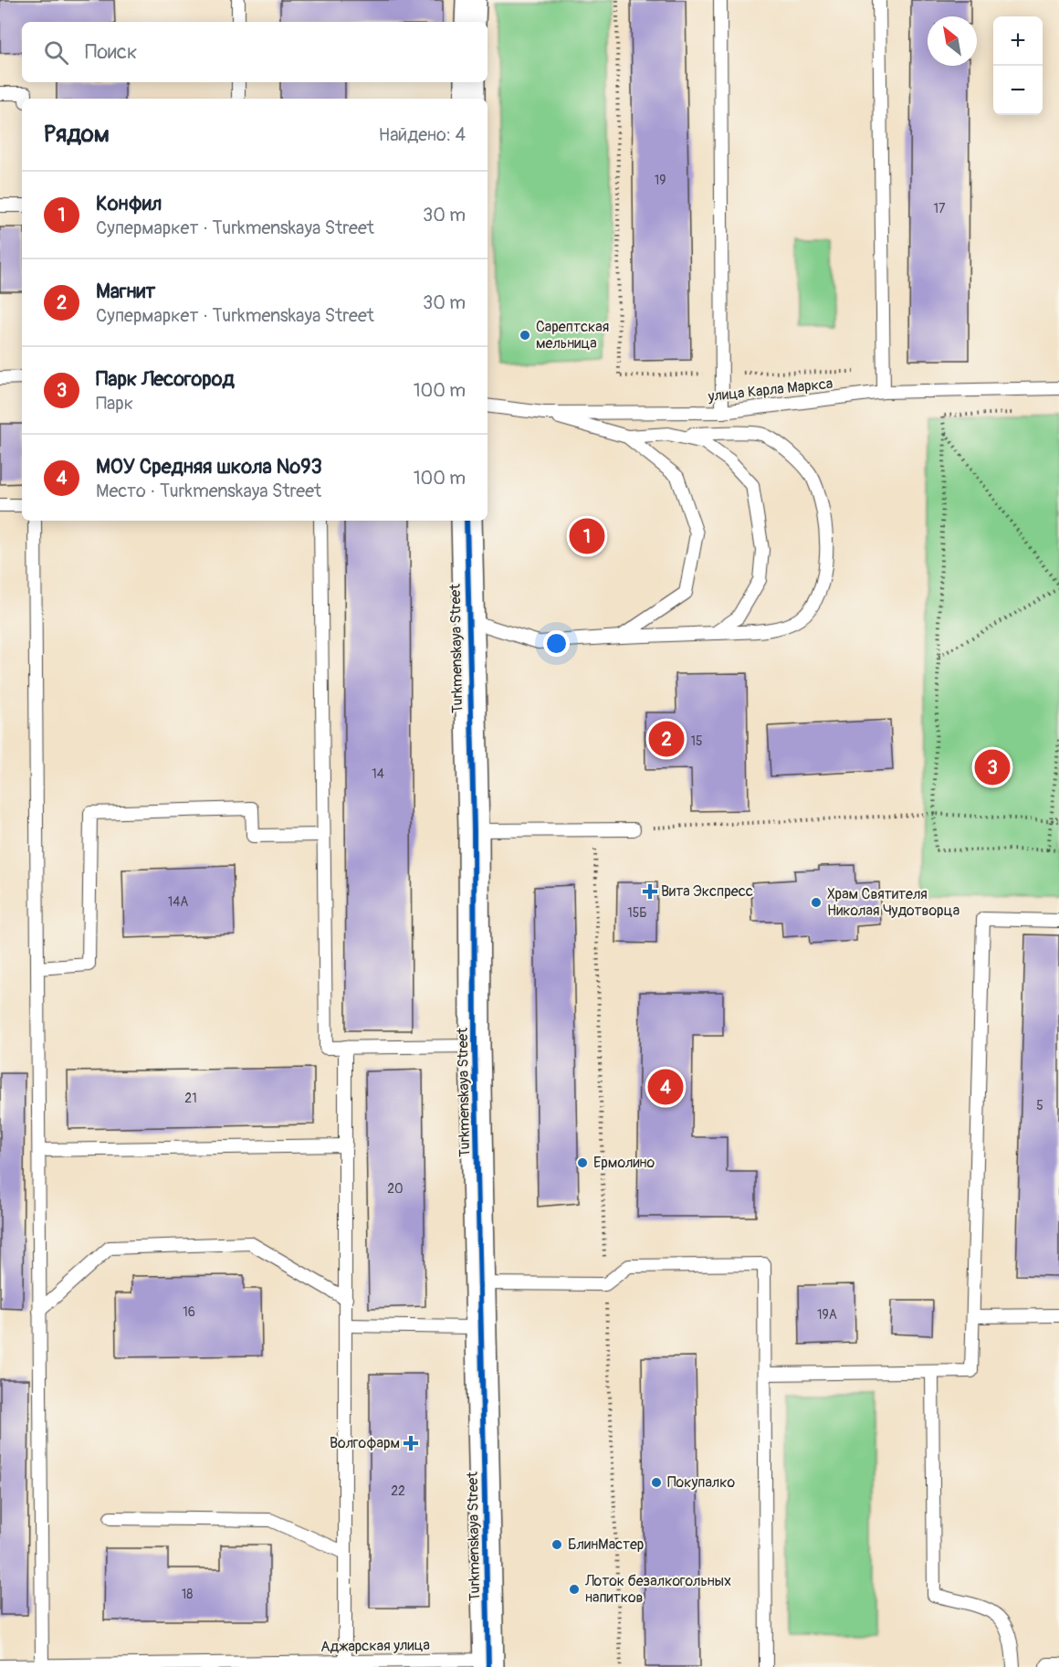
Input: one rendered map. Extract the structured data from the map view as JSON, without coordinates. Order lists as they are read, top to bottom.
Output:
{
  "streets": {
    "street": ["Turkmenskaya Street"],
    "lane": ["улица Карла Маркса", "Аджарская улица"]
  },
  "crossings": [
    ["Turkmenskaya Street", "Аджарская улица"]
  ],
  "places": {
    "other": [
      "Сарептская мельница",
      "Храм Святителя Николая Чудотворца",
      "Ермолино",
      "Покупалко",
      "БлинМастер",
      "Лоток безалкогольных напитков"
    ],
    "health": ["Вита Экспресс", "Волгофарм"]
  },
  "house_numbers": [
    "19",
    "17",
    "15",
    "14",
    "14А",
    "15Б",
    "21",
    "5",
    "20",
    "16",
    "19А",
    "22",
    "18"
  ],
  "north": "top left",
  "page": {
    "map_buttons": ["+", "−"],
    "search": "Поиск",
    "heading": ["Рядом", "Найдено: 4"],
    "list": [
      {
        "mark": "1",
        "name": "Конфил",
        "note": "Супермаркет · Turkmenskaya Street",
        "value": "30 m"
      },
      {
        "mark": "2",
        "name": "Магнит",
        "note": "Супермаркет · Turkmenskaya Street",
        "value": "30 m"
      },
      {
        "mark": "3",
        "name": "Парк Лесогород",
        "note": "Парк",
        "value": "100 m"
      },
      {
        "mark": "4",
        "name": "МОУ Средняя школа №93",
        "note": "Место · Turkmenskaya Street",
        "value": "100 m"
      }
    ],
    "pins": [
      "1",
      "2",
      "3",
      "4"
    ]
  }
}
